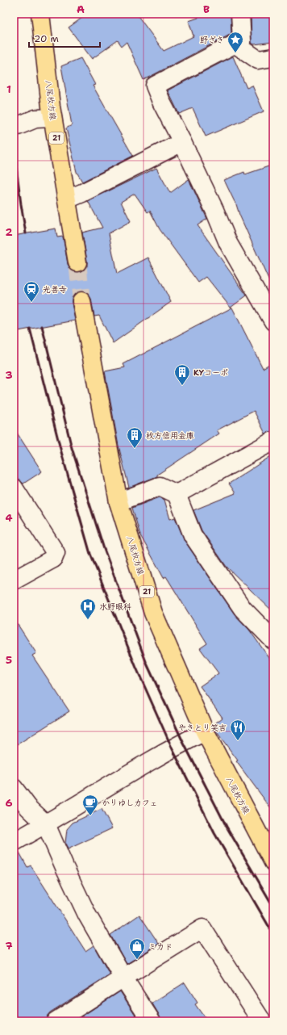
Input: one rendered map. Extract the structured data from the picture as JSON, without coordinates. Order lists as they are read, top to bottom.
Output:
{
  "streets": {
    "main road": ["八尾枚方線", "21"]
  },
  "places": {
    "place": ["野ざき"],
    "station": ["光善寺"],
    "building": ["KYコーポ", "枚方信用金庫"],
    "hospital": ["水野眼科"],
    "restaurant": ["やきとり笑吉"],
    "cafe": ["かりゆしカフェ"],
    "shop": ["ミカド"]
  },
  "scale_bar": "20 m",
  "grid": {
    "columns": ["A", "B"],
    "rows": [
      "1",
      "2",
      "3",
      "4",
      "5",
      "6",
      "7"
    ]
  }
}
